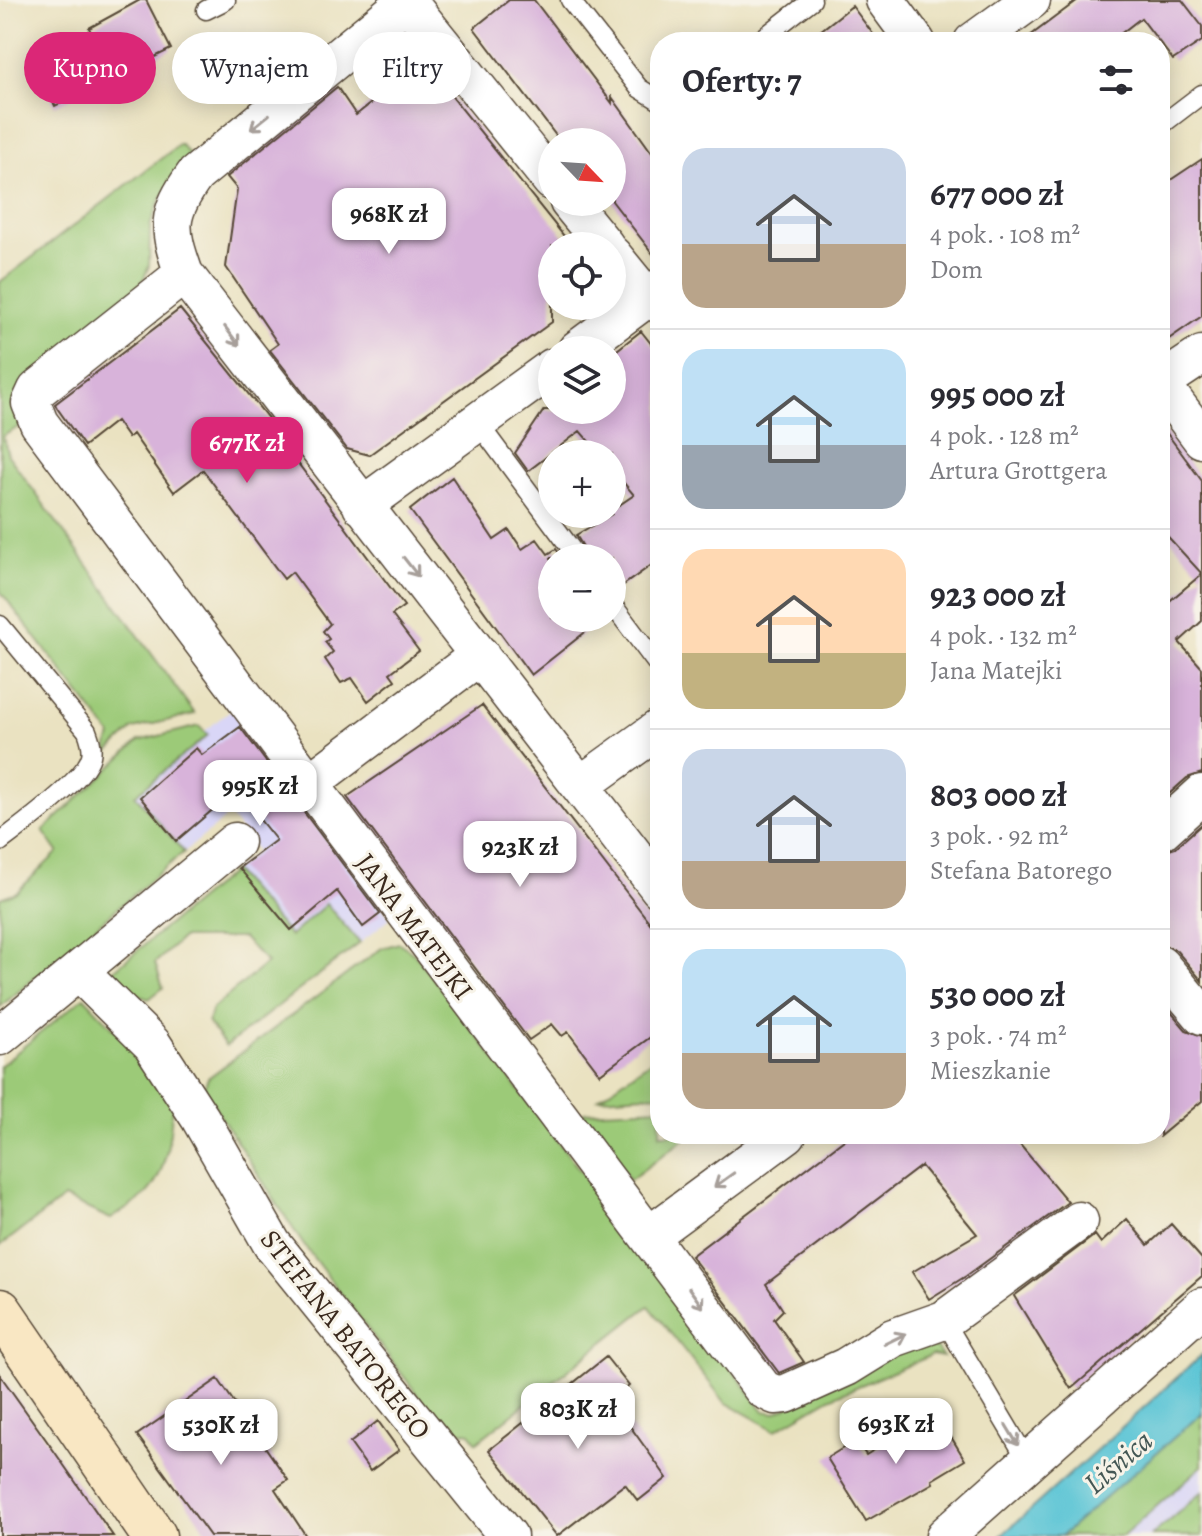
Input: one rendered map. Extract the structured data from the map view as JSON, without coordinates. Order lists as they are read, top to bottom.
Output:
{
  "streets": {
    "street": ["JANA MATEJKI", "STEFANA BATOREGO"]
  },
  "water": ["Liśnica"],
  "north": "bottom right",
  "page": {
    "chip": ["Kupno", "Wynajem", "Filtry"],
    "heading": "Oferty: 7",
    "map_buttons": ["+", "−"],
    "list": [
      {
        "name": "677 000 zł",
        "note": "4 pok. · 108 m² · Dom"
      },
      {
        "name": "995 000 zł",
        "note": "4 pok. · 128 m² · Artura Grottgera"
      },
      {
        "name": "923 000 zł",
        "note": "4 pok. · 132 m² · Jana Matejki"
      },
      {
        "name": "803 000 zł",
        "note": "3 pok. · 92 m² · Stefana Batorego"
      },
      {
        "name": "530 000 zł",
        "note": "3 pok. · 74 m² · Mieszkanie"
      }
    ],
    "price": [
      "968K zł",
      "677K zł",
      "995K zł",
      "923K zł",
      "803K zł",
      "693K zł",
      "530K zł"
    ]
  }
}
